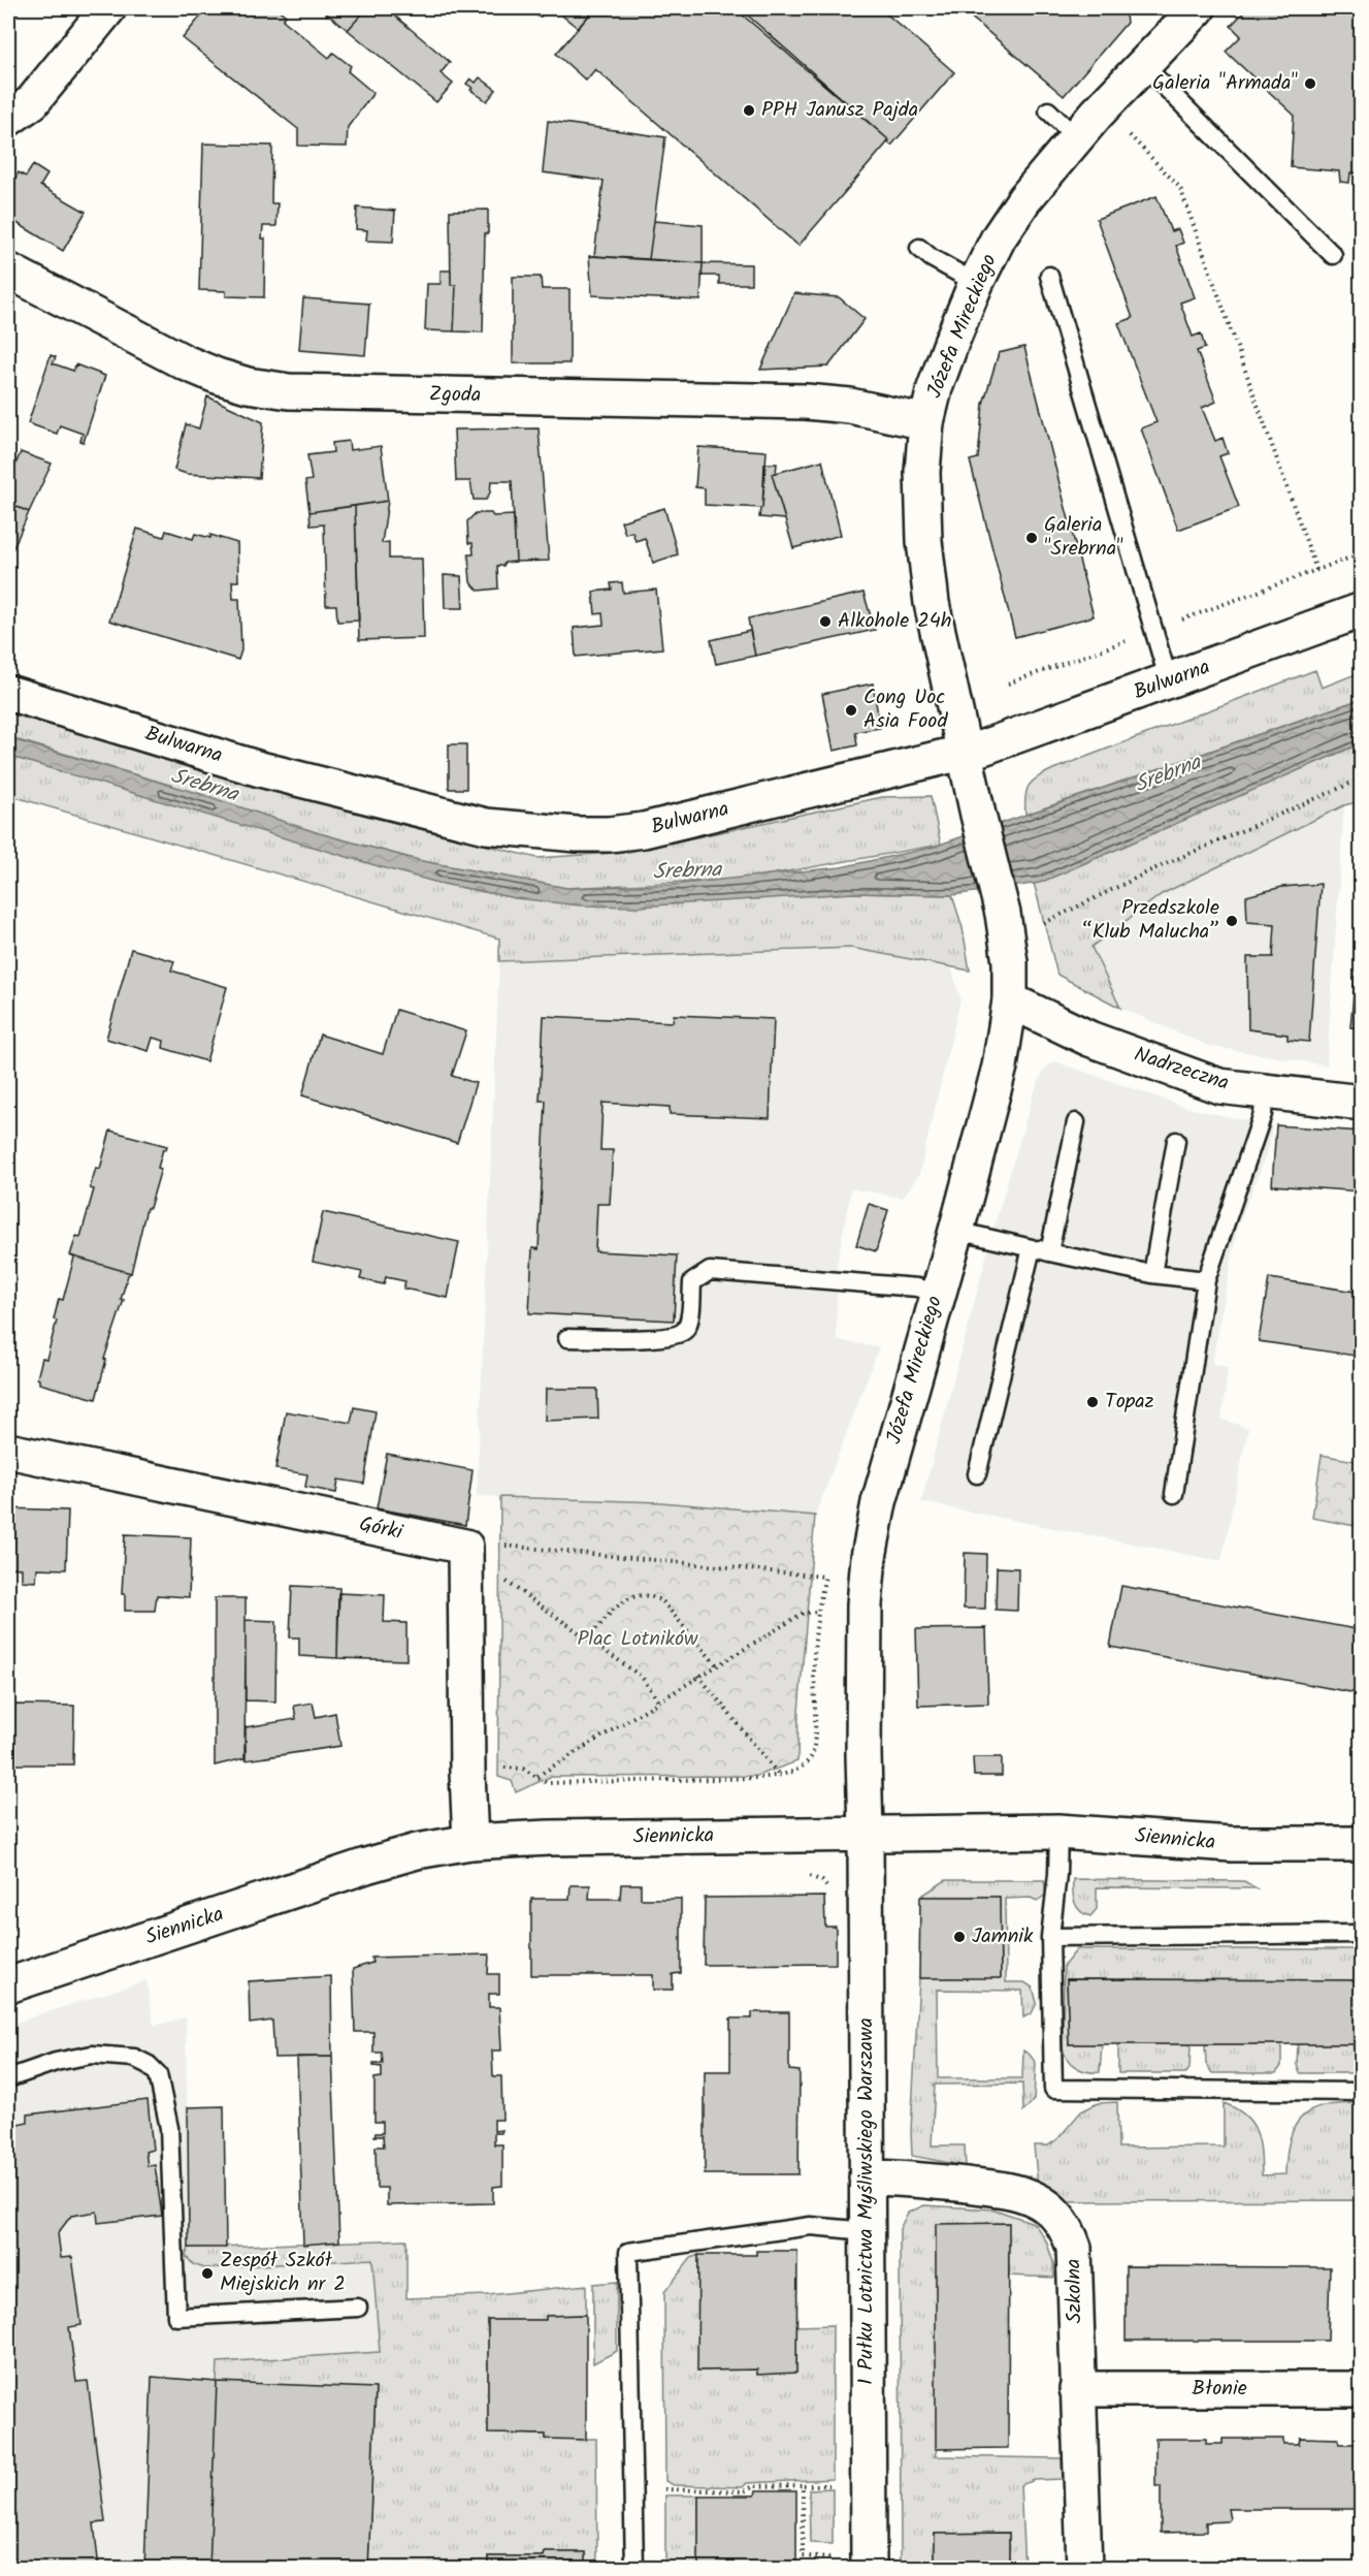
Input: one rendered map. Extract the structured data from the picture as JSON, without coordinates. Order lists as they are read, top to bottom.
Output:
{
  "streets": {
    "street": [
      "Józefa Mireckiego",
      "Zgoda",
      "Bulwarna",
      "Nadrzeczna",
      "Górki",
      "Siennicka",
      "1 Pułku Lotnictwa Myśliwskiego Warszawa",
      "Szkolna",
      "Błonie"
    ]
  },
  "crossings": [
    ["Józefa Mireckiego", "Zgoda"],
    ["Józefa Mireckiego", "Bulwarna"],
    ["Józefa Mireckiego", "Nadrzeczna"],
    ["Józefa Mireckiego", "Siennicka"],
    ["Józefa Mireckiego", "1 Pułku Lotnictwa Myśliwskiego Warszawa"],
    ["Górki", "Siennicka"],
    ["Siennicka", "1 Pułku Lotnictwa Myśliwskiego Warszawa"],
    ["1 Pułku Lotnictwa Myśliwskiego Warszawa", "Szkolna"],
    ["Szkolna", "Błonie"]
  ],
  "water": ["Srebrna"],
  "parks": ["Plac Lotników"],
  "places": [
    "Galeria \"Armada\"",
    "PPH Janusz Pajda",
    "Galeria \"Srebrna\"",
    "Alkohole 24h",
    "Cong Uoc Asia Food",
    "Przedszkole “Klub Malucha”",
    "Topaz",
    "Jamnik",
    "Zespół Szkół Miejskich nr 2"
  ]
}
